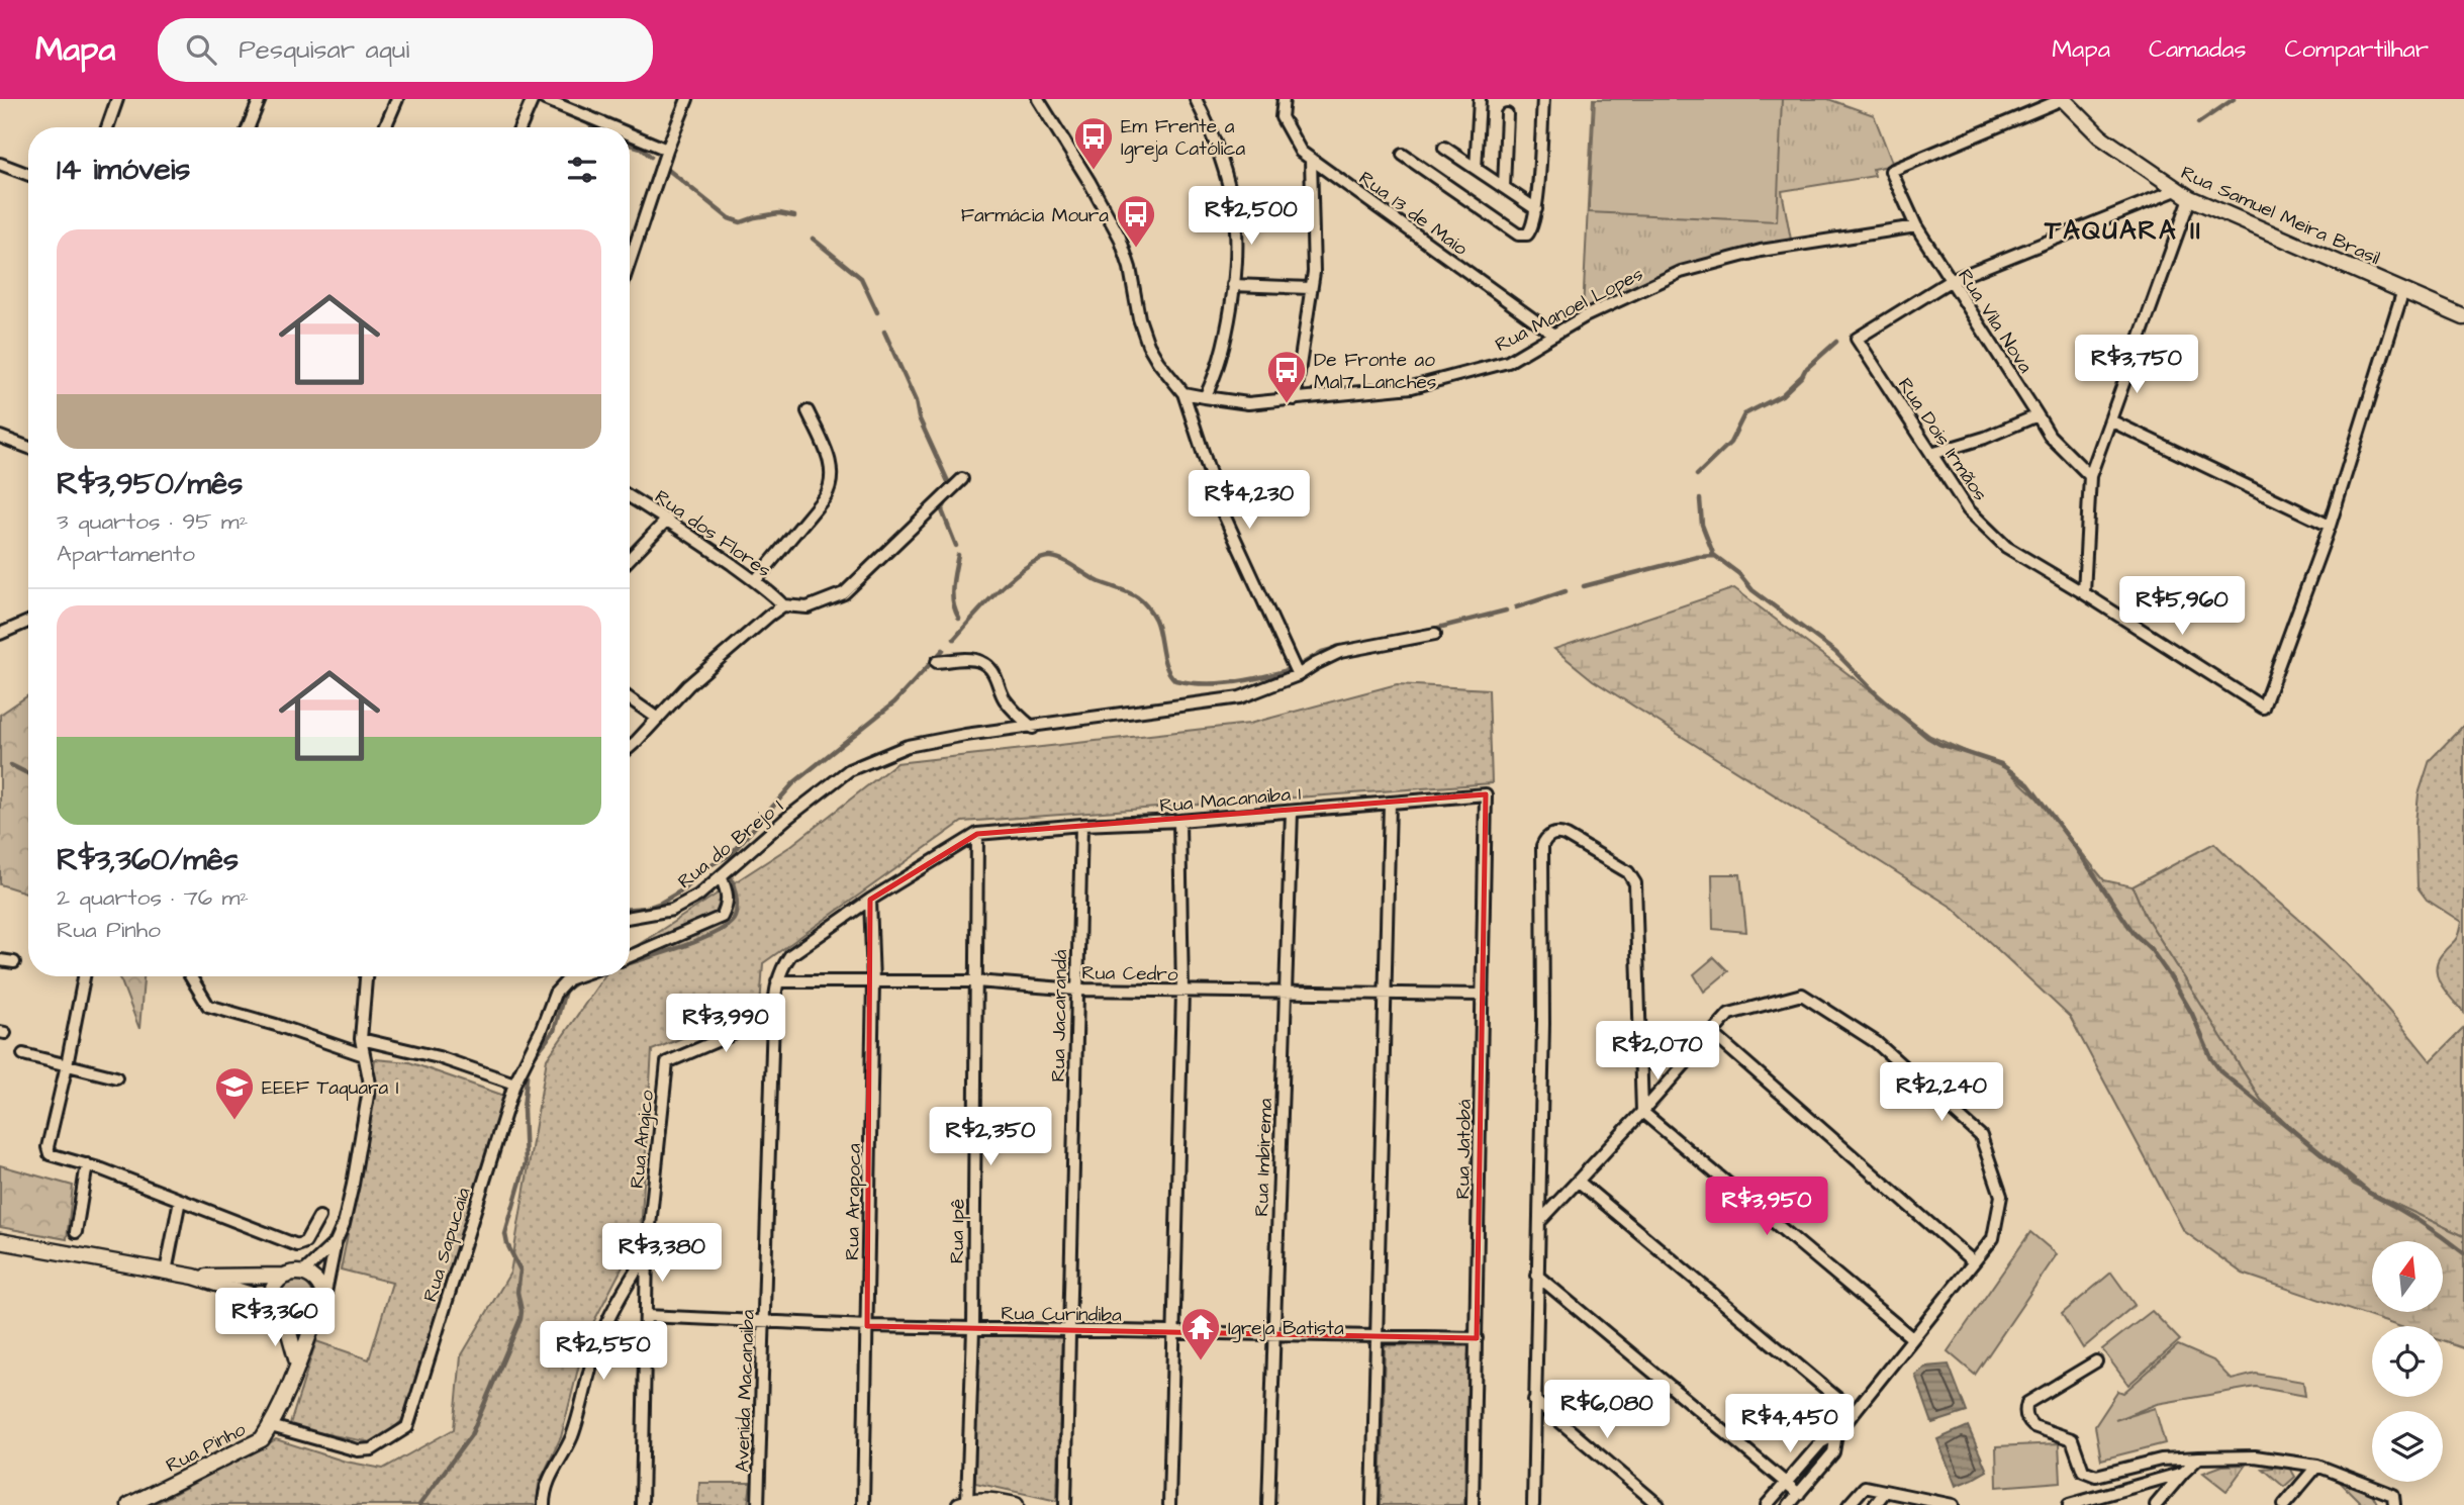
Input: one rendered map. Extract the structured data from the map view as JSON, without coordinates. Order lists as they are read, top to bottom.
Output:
{
  "streets": {
    "street": [
      "Rua 13 de Maio",
      "Rua Samuel Meira Brasil",
      "Rua Manoel Lopes",
      "Rua Vila Nova",
      "Rua Dois Irmãos",
      "Rua dos Flores",
      "Rua Macanaiba 1",
      "Rua do Brejo I",
      "Rua Cedro",
      "Rua Jacarandá",
      "Rua Angico",
      "Rua Jatobá",
      "Rua Imbirema",
      "Rua Arapoca",
      "Rua Ipê",
      "Rua Sapucaia",
      "Rua Curindiba",
      "Avenida Macanaiba",
      "Rua Pinho"
    ]
  },
  "crossings": [
    ["Rua 13 de Maio", "Rua Manoel Lopes"],
    ["Rua Samuel Meira Brasil", "Rua Vila Nova"],
    ["Rua Manoel Lopes", "Rua Vila Nova"],
    ["Rua Vila Nova", "Rua Dois Irmãos"],
    ["Rua Macanaiba 1", "Rua Jacarandá"],
    ["Rua Macanaiba 1", "Rua Jatobá"],
    ["Rua Macanaiba 1", "Rua Imbirema"],
    ["Rua Macanaiba 1", "Rua Ipê"],
    ["Rua Cedro", "Rua Jacarandá"],
    ["Rua Cedro", "Rua Jatobá"],
    ["Rua Cedro", "Rua Imbirema"],
    ["Rua Cedro", "Rua Arapoca"],
    ["Rua Cedro", "Rua Ipê"],
    ["Rua Cedro", "Avenida Macanaiba"],
    ["Rua Jacarandá", "Rua Curindiba"],
    ["Rua Angico", "Rua Curindiba"],
    ["Rua Angico", "Avenida Macanaiba"],
    ["Rua Jatobá", "Rua Curindiba"],
    ["Rua Imbirema", "Rua Curindiba"],
    ["Rua Arapoca", "Rua Curindiba"],
    ["Rua Ipê", "Rua Curindiba"],
    ["Rua Sapucaia", "Rua Pinho"],
    ["Rua Curindiba", "Avenida Macanaiba"]
  ],
  "districts": ["TAQUARA II"],
  "places": {
    "bus stop": ["Em Frente a Igreja Católica", "Farmácia Moura", "De Fronte ao Mal7 Lanches"],
    "school or university": ["EEEF Taquara I"],
    "temple": ["Igreja Batista"]
  },
  "north": "top",
  "page": {
    "header": "Mapa",
    "search": "Pesquisar aqui",
    "nav": ["Mapa", "Camadas", "Compartilhar"],
    "heading": "14 imóveis",
    "price": [
      "R$2,500",
      "R$3,750",
      "R$4,230",
      "R$5,960",
      "R$3,990",
      "R$2,070",
      "R$2,240",
      "R$2,350",
      "R$3,950",
      "R$3,380",
      "R$3,360",
      "R$2,550",
      "R$6,080",
      "R$4,450"
    ],
    "list": [
      {
        "name": "R$3,950/mês",
        "note": "3 quartos · 95 m² · Apartamento"
      },
      {
        "name": "R$3,360/mês",
        "note": "2 quartos · 76 m² · Rua Pinho"
      }
    ]
  }
}
